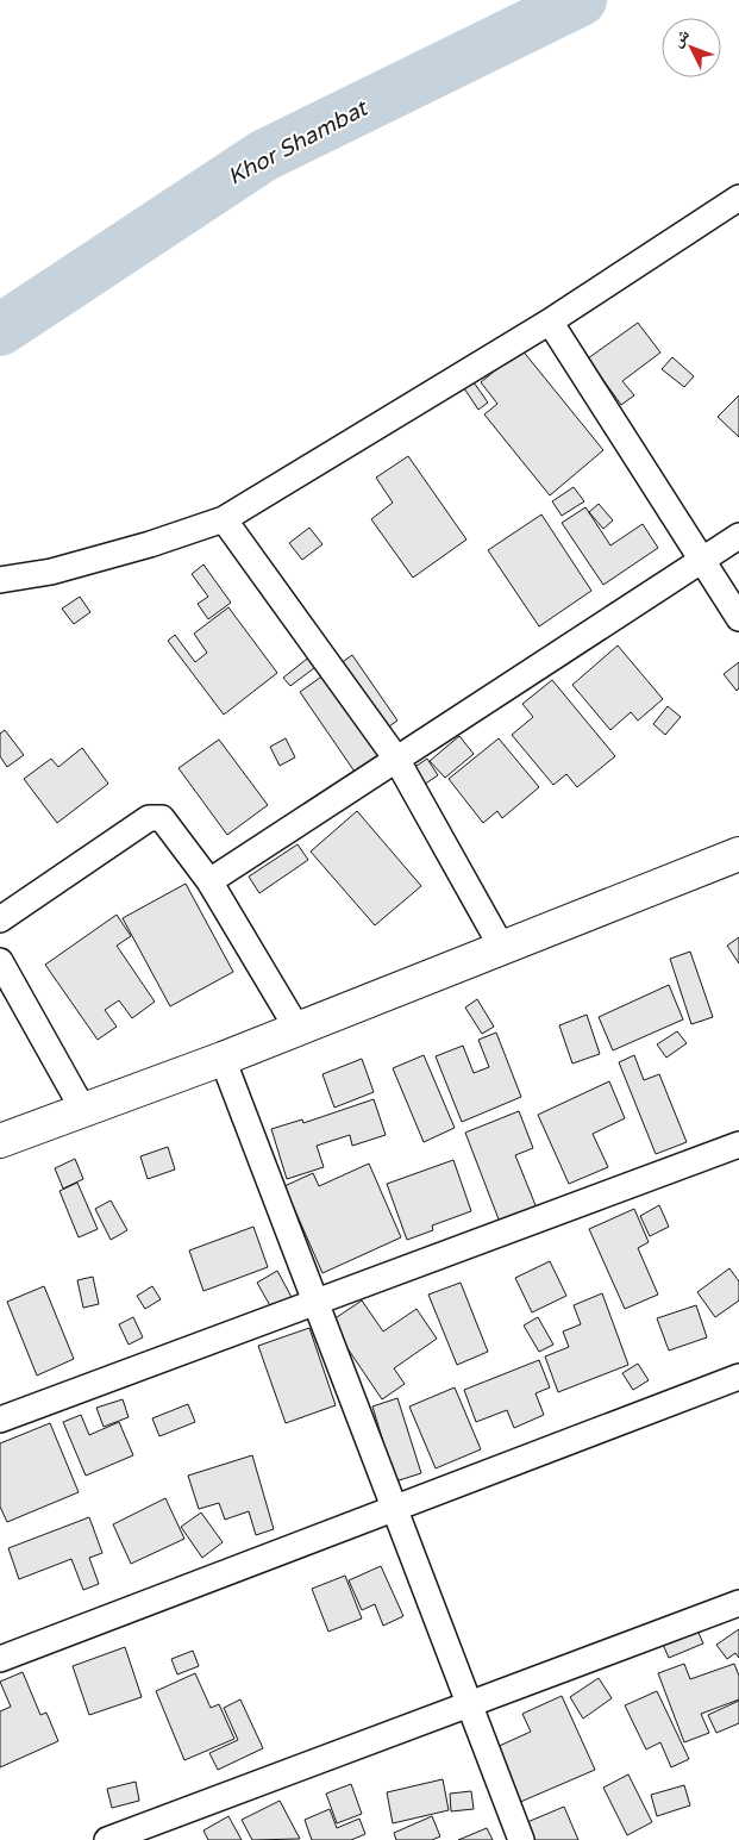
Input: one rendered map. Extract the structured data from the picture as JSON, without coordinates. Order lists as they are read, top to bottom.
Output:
{
  "water": ["Khor Shambat"],
  "north": "top left"
}
